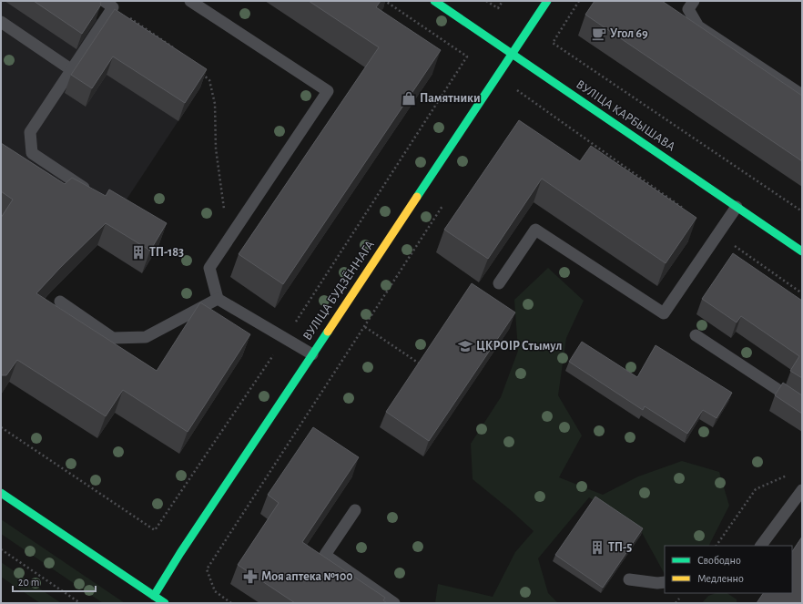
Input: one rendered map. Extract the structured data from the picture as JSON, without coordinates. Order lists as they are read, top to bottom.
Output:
{
  "streets": {
    "street": ["ВУЛІЦА КАРБЫШАВА", "ВУЛІЦА БУДЗЁННАГА"]
  },
  "crossings": [
    ["ВУЛІЦА КАРБЫШАВА", "ВУЛІЦА БУДЗЁННАГА"]
  ],
  "places": {
    "cafe": ["Угол 69"],
    "shop": ["Памятники"],
    "building": ["ТП-183", "ТП-5"],
    "school or university": ["ЦКРОІР Стымул"],
    "pharmacy": ["Моя аптека №100"]
  },
  "legend": ["Свободно", "Медленно"],
  "scale_bar": "20 m"
}
